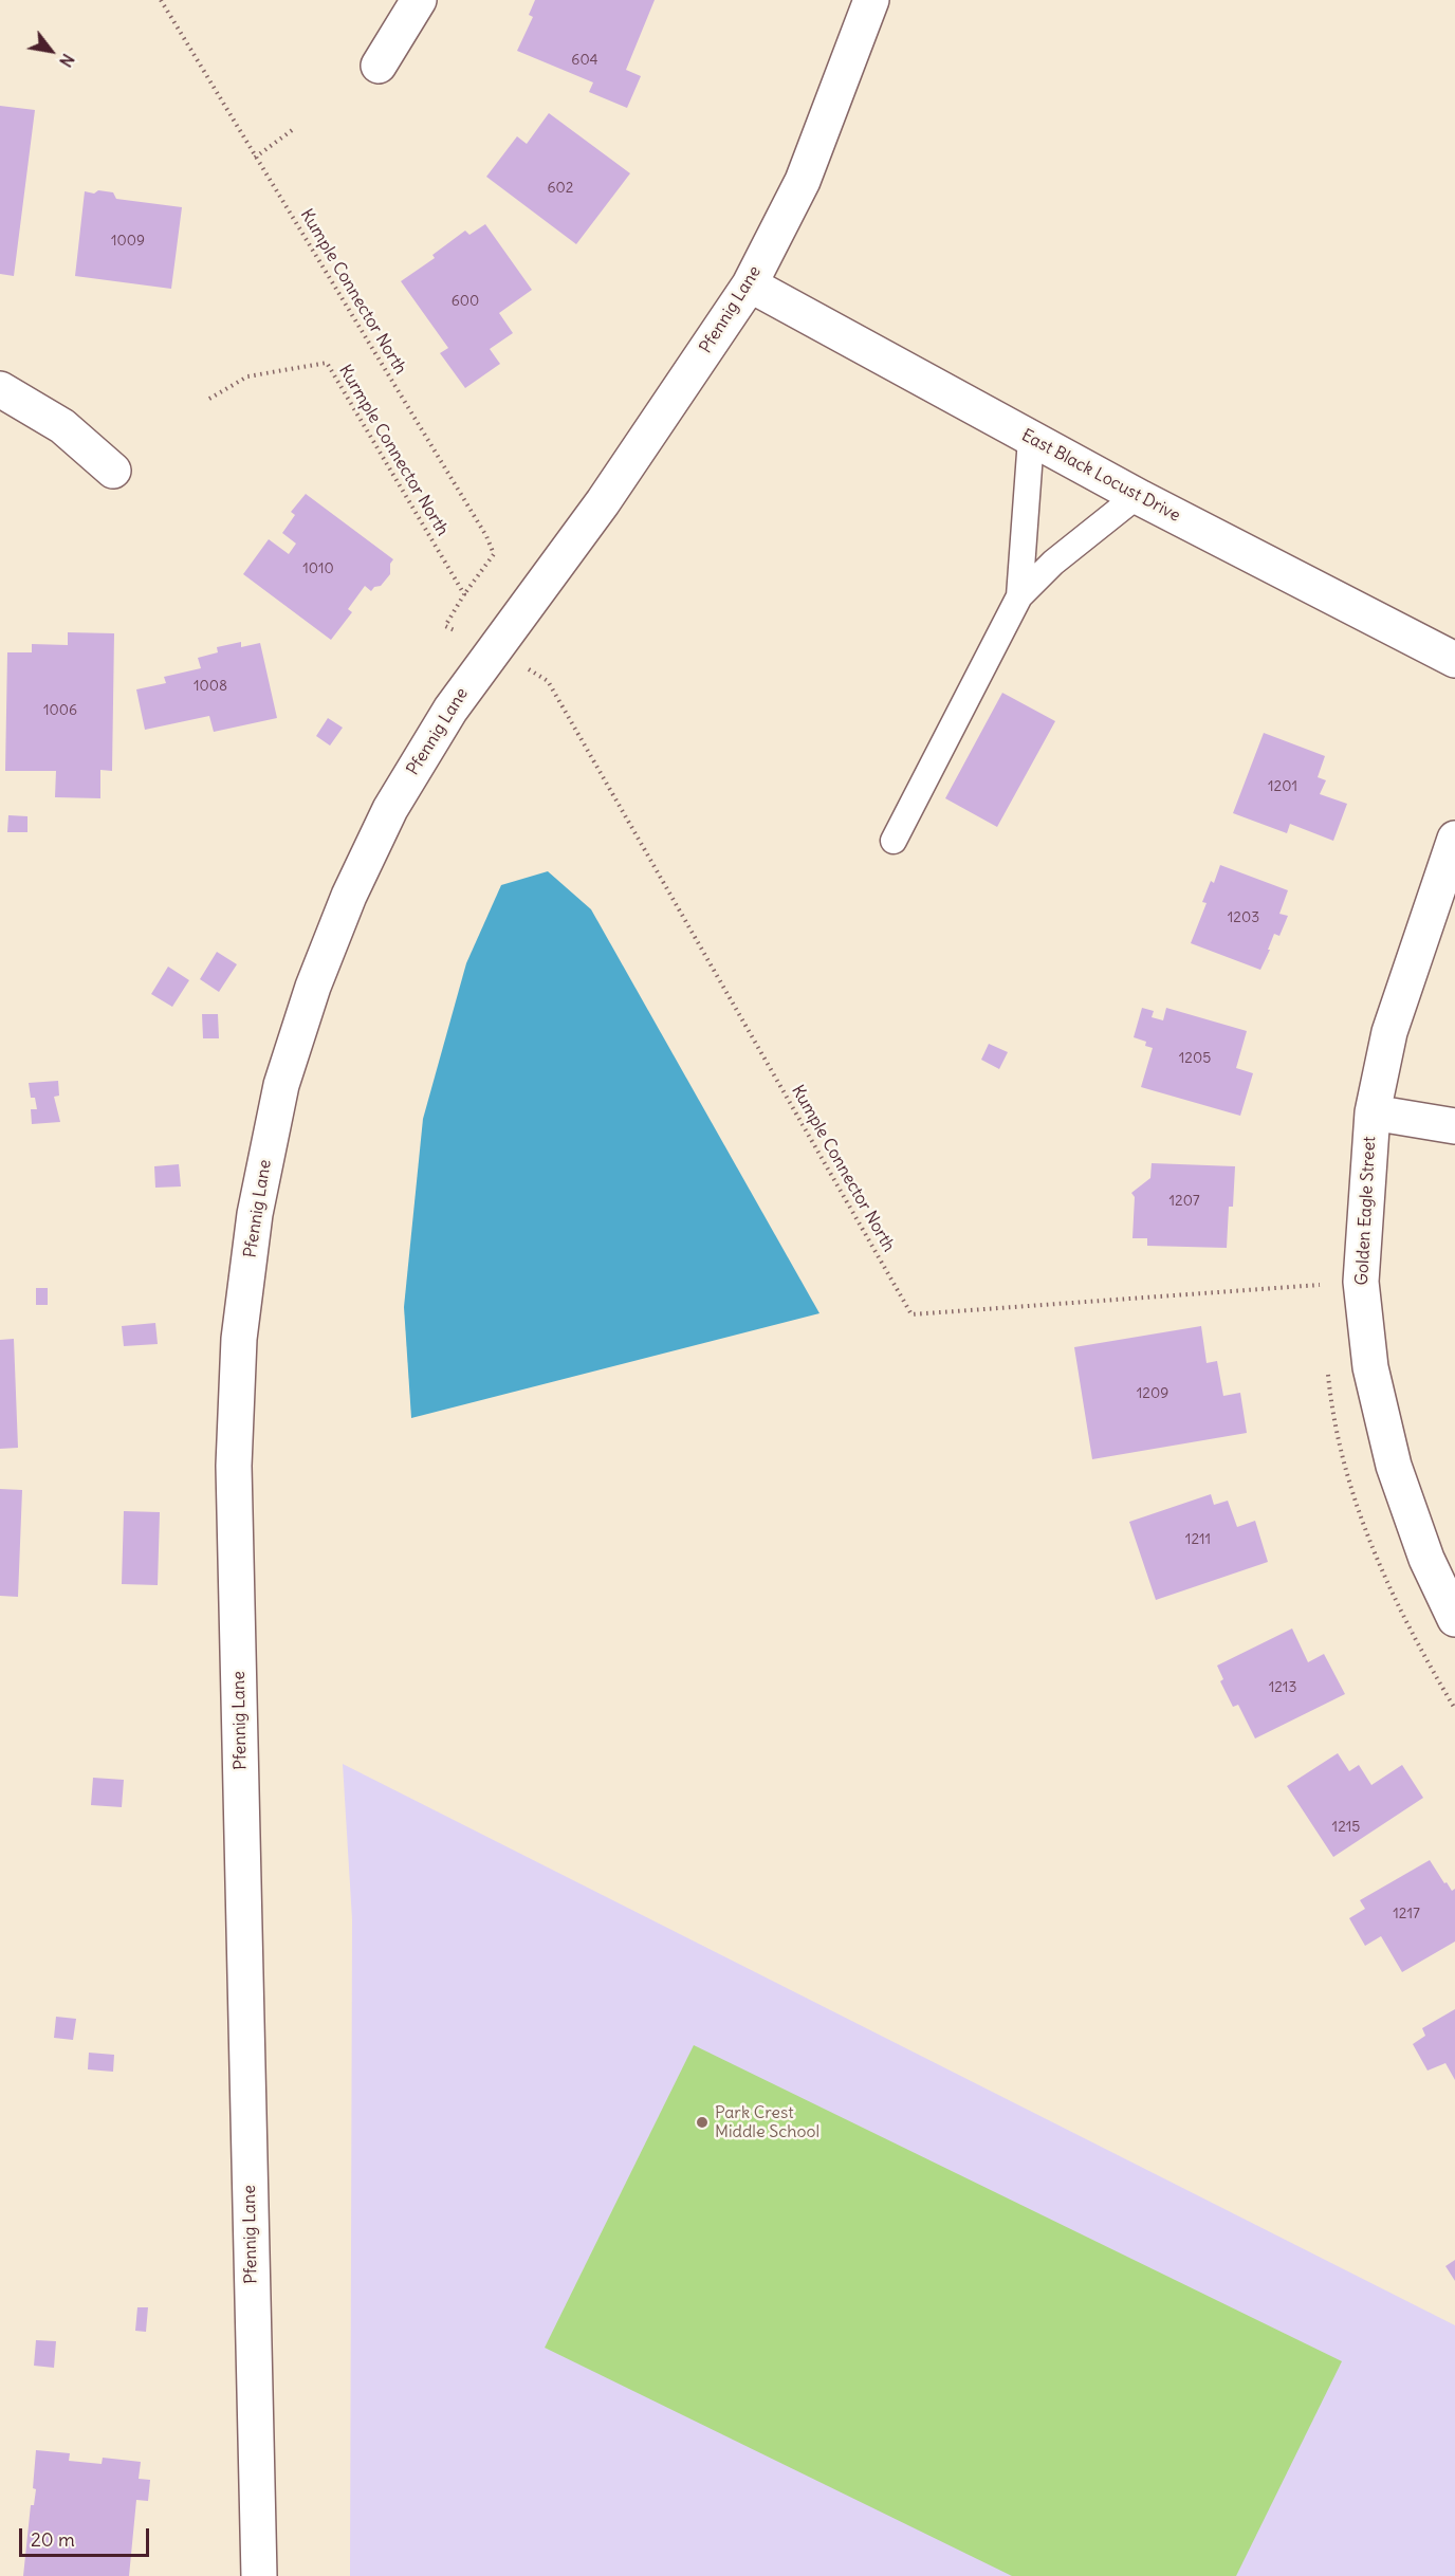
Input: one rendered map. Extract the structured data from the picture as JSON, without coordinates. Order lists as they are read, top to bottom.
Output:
{
  "streets": {
    "street": ["Pfennig Lane", "East Black Locust Drive", "Golden Eagle Street"],
    "path": ["Kumple Connector North", "Kurmple Connector North"]
  },
  "crossings": [
    ["Kumple Connector North", "Kurmple Connector North"],
    ["Pfennig Lane", "East Black Locust Drive"]
  ],
  "places": ["Park Crest Middle School"],
  "house_numbers": [
    "604",
    "602",
    "1009",
    "600",
    "1010",
    "1008",
    "1006",
    "1201",
    "1203",
    "1205",
    "1207",
    "1209",
    "1211",
    "1213",
    "1215",
    "1217"
  ],
  "scale_bar": "20 m",
  "north": "bottom right"
}
